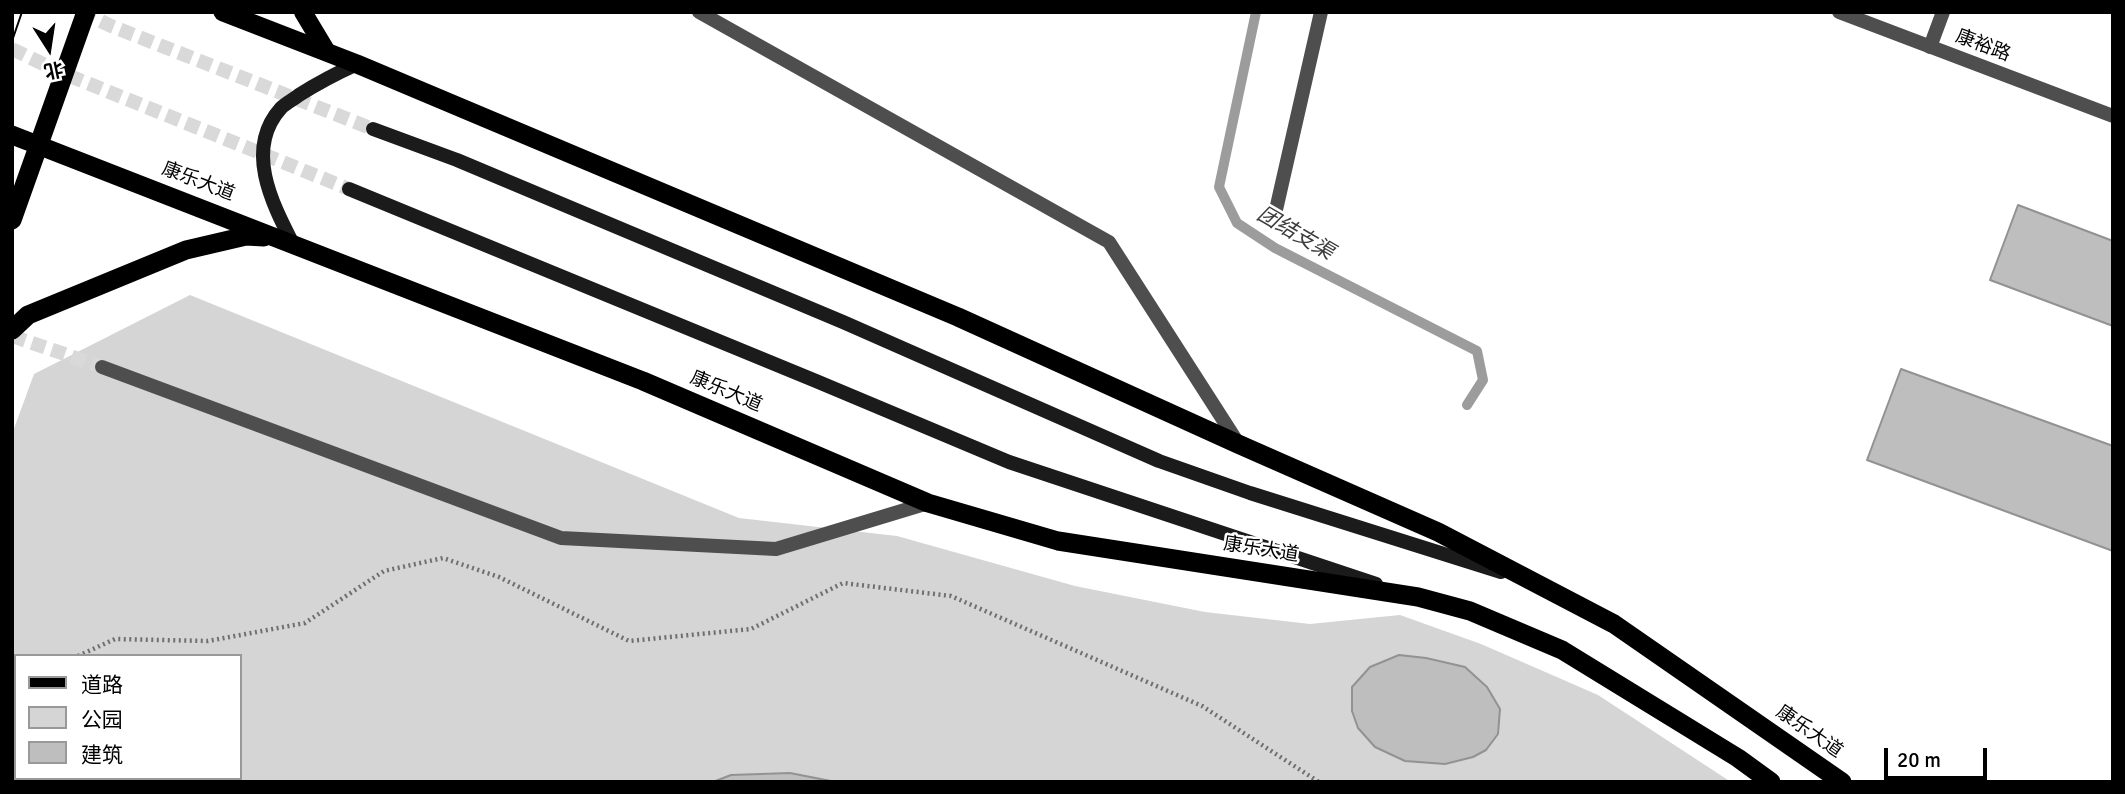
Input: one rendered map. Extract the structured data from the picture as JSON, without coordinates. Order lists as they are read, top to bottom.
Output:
{
  "streets": {
    "highway": ["康乐大道"],
    "street": ["康裕路"]
  },
  "water": ["团结支渠"],
  "legend": ["道路", "公园", "建筑"],
  "scale_bar": "20 m",
  "north": "bottom"
}
